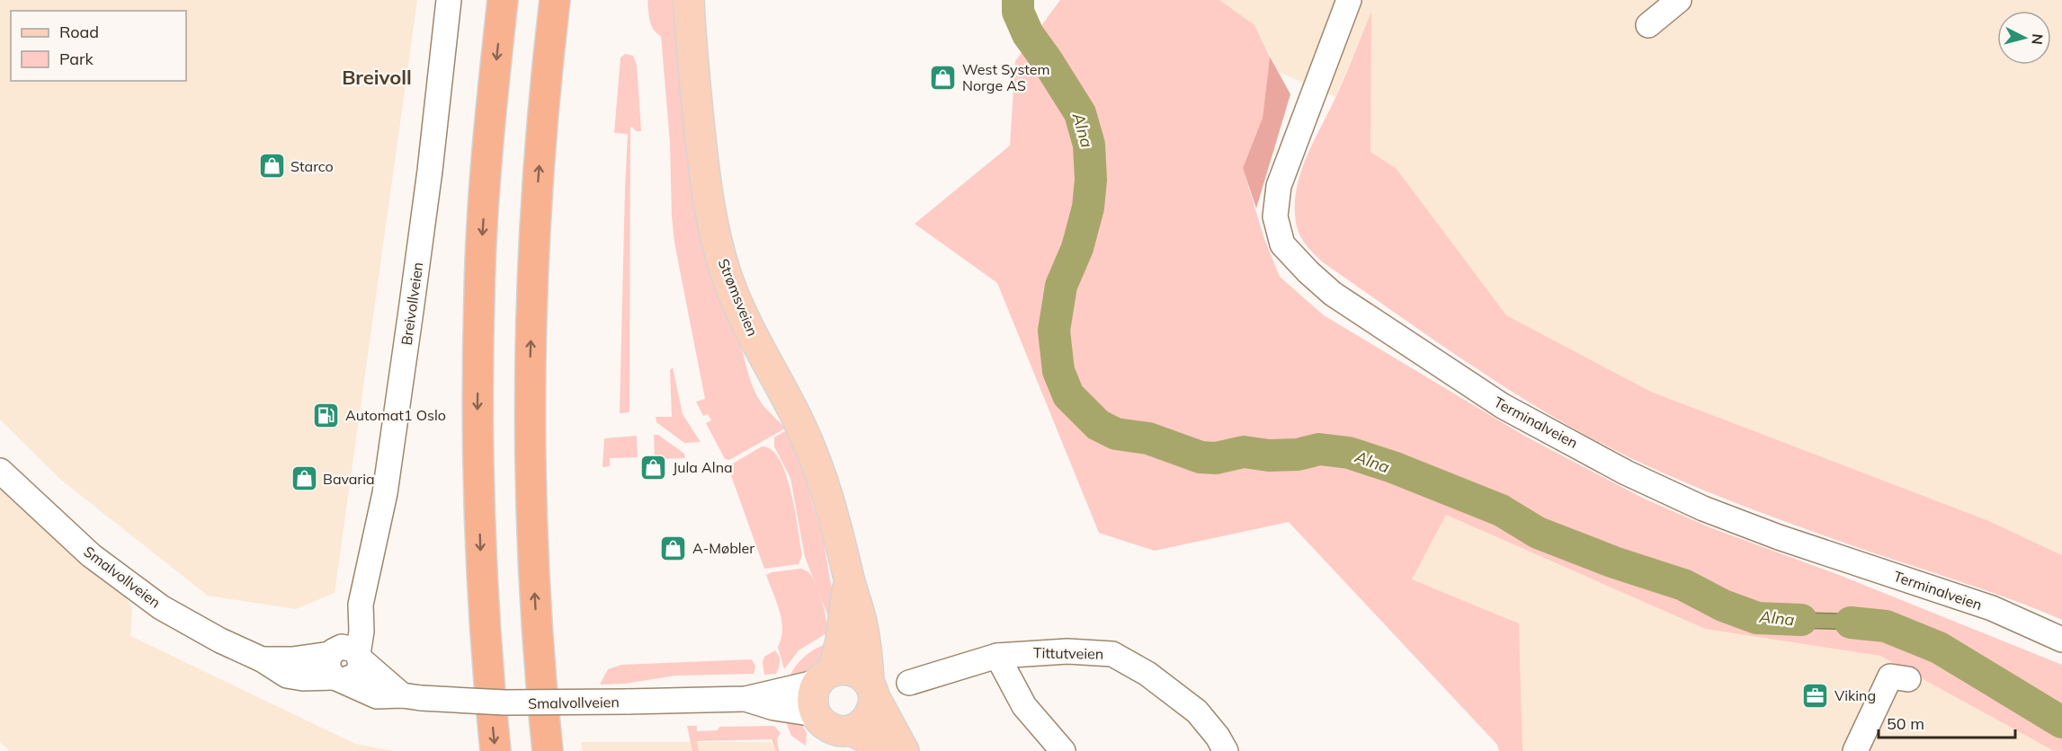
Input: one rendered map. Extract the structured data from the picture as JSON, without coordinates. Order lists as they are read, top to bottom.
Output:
{
  "streets": {
    "main road": ["Strømsveien"],
    "street": [
      "Breivollveien",
      "Terminalveien",
      "Smalvollveien",
      "Tittutveien"
    ]
  },
  "crossings": [
    ["Strømsveien", "Smalvollveien"],
    ["Breivollveien", "Smalvollveien"]
  ],
  "districts": ["Breivoll"],
  "water": ["Alna"],
  "places": {
    "shop": [
      "West System Norge AS",
      "Starco",
      "Jula Alna",
      "Bavaria",
      "A-Møbler"
    ],
    "fuel station": ["Automat1 Oslo"],
    "office": ["Viking"]
  },
  "legend": ["Road", "Park"],
  "scale_bar": "50 m",
  "north": "right"
}
